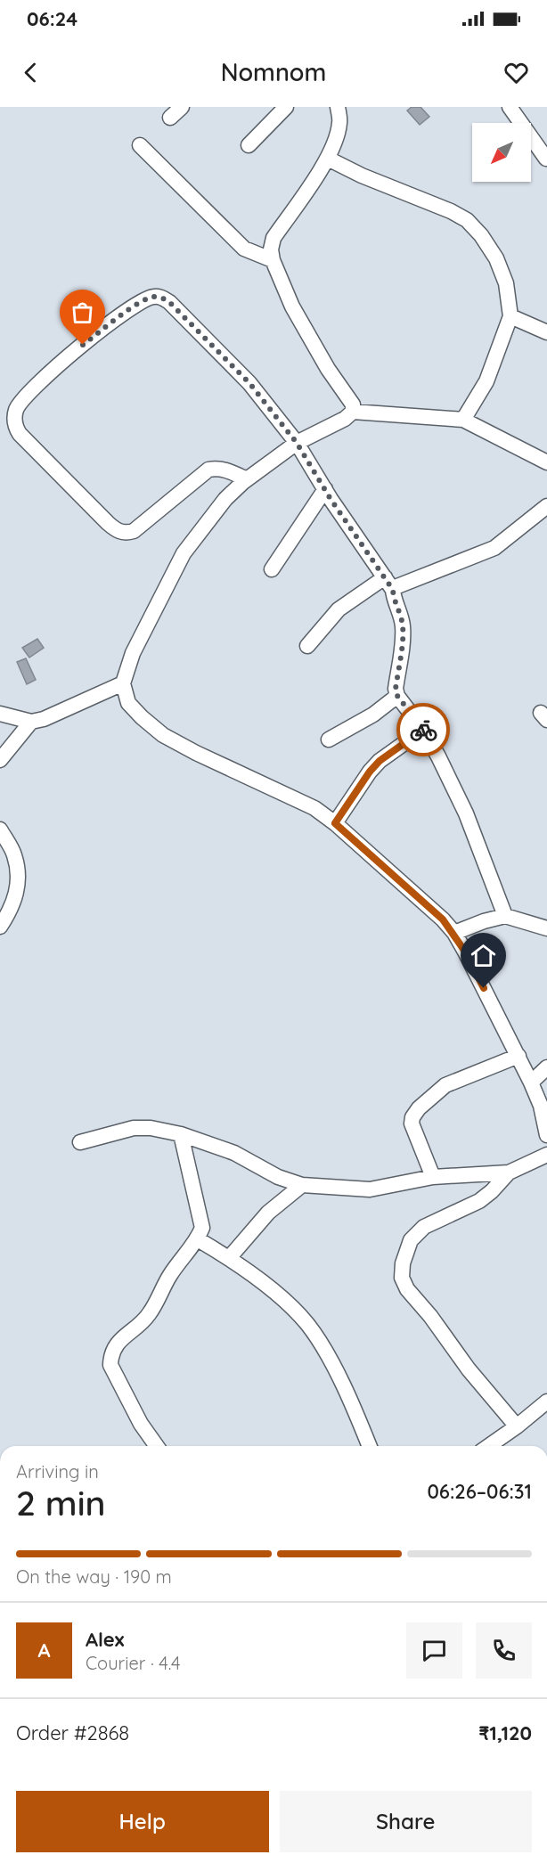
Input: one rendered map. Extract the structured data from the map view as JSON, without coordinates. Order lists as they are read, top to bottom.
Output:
{
  "north": "bottom left",
  "page": {
    "status": "06:24",
    "header": "Nomnom",
    "heading": ["2 min", "Arriving in", "06:26–06:31"],
    "panel": [
      "Alex",
      "Courier · 4.4",
      "Order #2868",
      "₹1,120"
    ],
    "bar": "On the way · 190 m",
    "round": "A",
    "buttons": ["Help", "Share"]
  }
}
